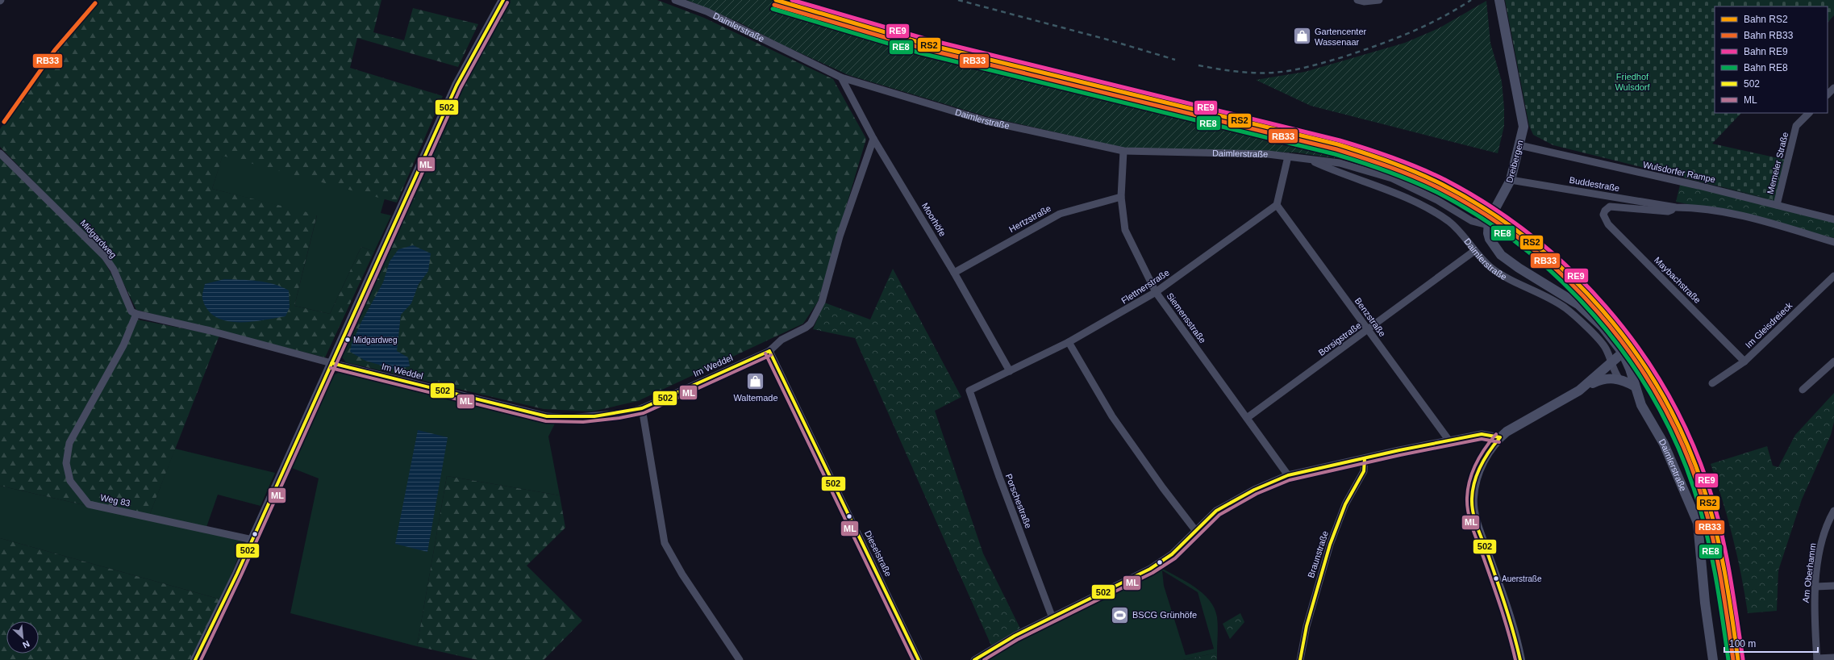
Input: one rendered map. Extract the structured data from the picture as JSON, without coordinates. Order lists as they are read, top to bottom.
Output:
{
  "streets": {
    "street": [
      "Daimlerstraße",
      "Dreibergen",
      "Memeler Straße",
      "Wulsdorfer Rampe",
      "Buddestraße",
      "Hertzstraße",
      "Moorhöfe",
      "Midgardweg",
      "Maybachstraße",
      "Flettnerstraße",
      "Benzstraße",
      "Siemensstraße",
      "Im Gleisdreieck",
      "Borsigstraße",
      "Im Weddel",
      "Weg 83",
      "Porschestraße",
      "Dieselstraße",
      "Braunstraße",
      "Am Oberhamm"
    ]
  },
  "crossings": [
    ["Daimlerstraße", "Dreibergen"],
    ["Daimlerstraße", "Moorhöfe"],
    ["Daimlerstraße", "Siemensstraße"],
    ["Daimlerstraße", "Borsigstraße"],
    ["Dreibergen", "Wulsdorfer Rampe"],
    ["Dreibergen", "Buddestraße"],
    ["Memeler Straße", "Wulsdorfer Rampe"],
    ["Buddestraße", "Maybachstraße"],
    ["Hertzstraße", "Moorhöfe"],
    ["Hertzstraße", "Siemensstraße"],
    ["Moorhöfe", "Flettnerstraße"],
    ["Moorhöfe", "Im Weddel"],
    ["Midgardweg", "Weg 83"],
    ["Maybachstraße", "Im Gleisdreieck"],
    ["Flettnerstraße", "Benzstraße"],
    ["Flettnerstraße", "Siemensstraße"],
    ["Flettnerstraße", "Porschestraße"],
    ["Benzstraße", "Borsigstraße"],
    ["Siemensstraße", "Borsigstraße"],
    ["Im Weddel", "Dieselstraße"]
  ],
  "parks": ["Friedhof Wulsdorf"],
  "places": {
    "shop": ["Gartencenter Wassenaar", "Waltemade"],
    "other": ["Midgardweg", "Auerstraße"],
    "sports": ["BSCG Grünhöfe"]
  },
  "lines": [
    "rail line RS2",
    "rail line RE9",
    "transit line 502",
    "transit line ML",
    "rail line RB33",
    "rail line RE8"
  ],
  "legend": [
    "Bahn RS2",
    "Bahn RB33",
    "Bahn RE9",
    "Bahn RE8",
    "502",
    "ML"
  ],
  "scale_bar": "100 m",
  "north": "bottom right"
}
